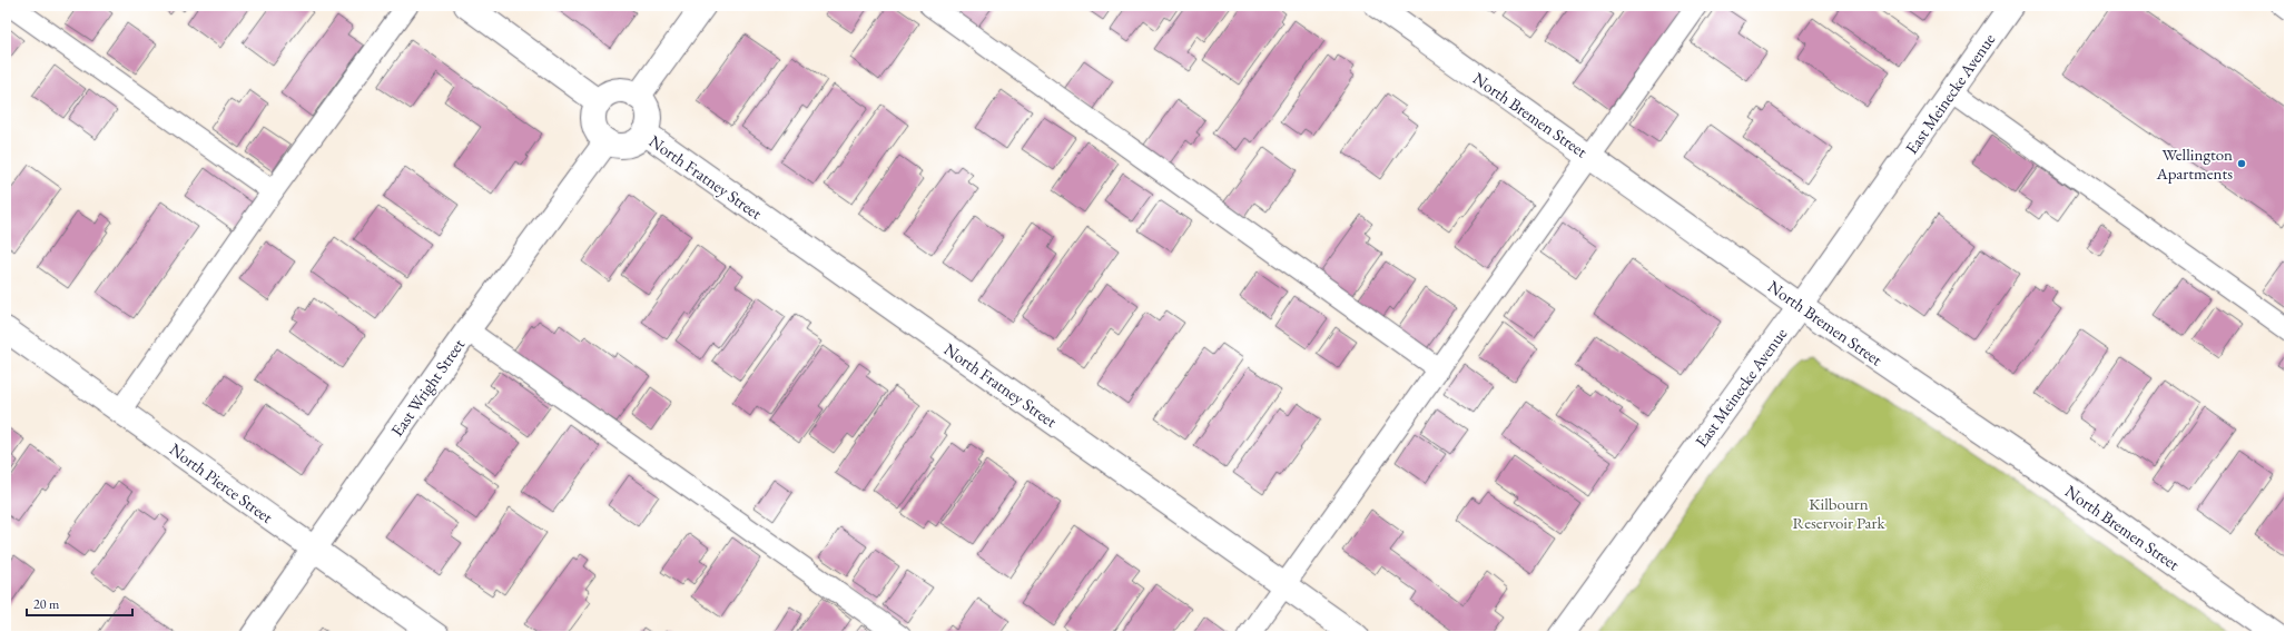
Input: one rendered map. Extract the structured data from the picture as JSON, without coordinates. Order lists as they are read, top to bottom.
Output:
{
  "streets": {
    "street": [
      "East Meinecke Avenue",
      "North Bremen Street",
      "North Fratney Street",
      "East Wright Street",
      "North Pierce Street"
    ]
  },
  "crossings": [
    ["East Meinecke Avenue", "North Bremen Street"],
    ["North Fratney Street", "East Wright Street"],
    ["East Wright Street", "North Pierce Street"]
  ],
  "parks": ["Kilbourn Reservoir Park"],
  "places": ["Wellington Apartments"],
  "scale_bar": "20 m"
}
